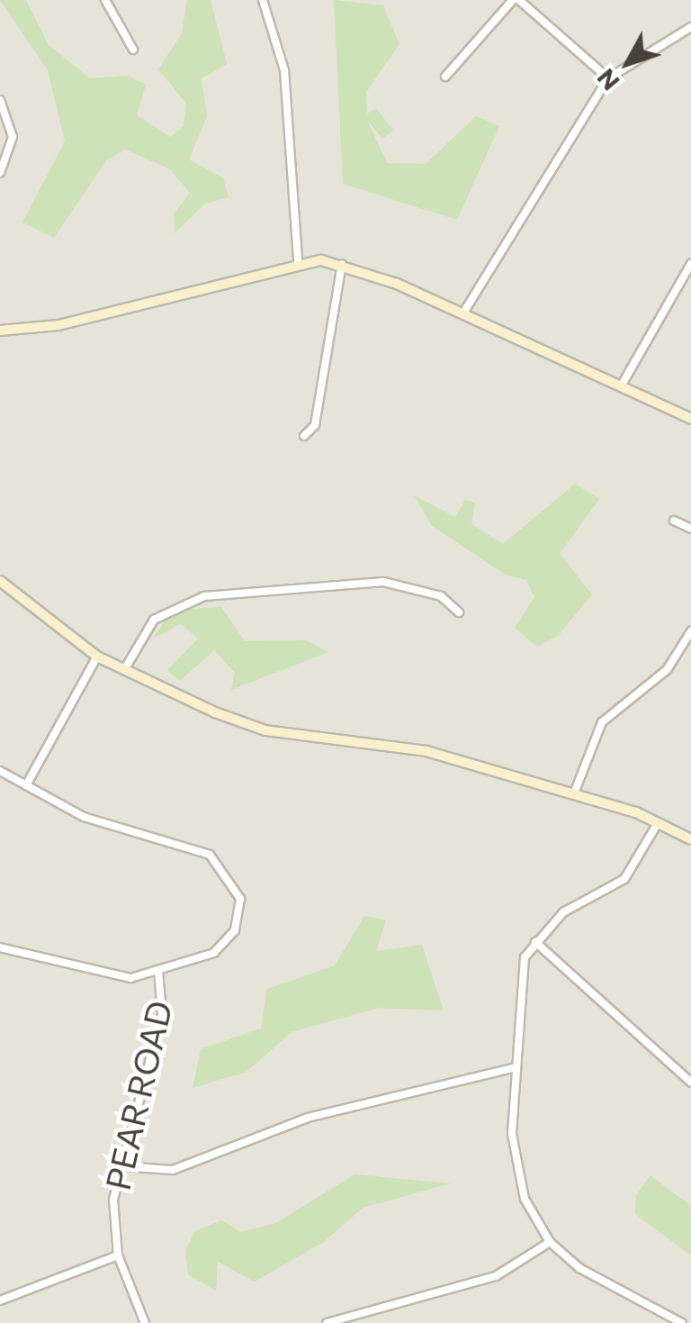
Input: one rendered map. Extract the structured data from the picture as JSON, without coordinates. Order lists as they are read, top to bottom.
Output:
{
  "streets": {
    "street": ["PEAR ROAD"]
  },
  "north": "bottom left"
}
